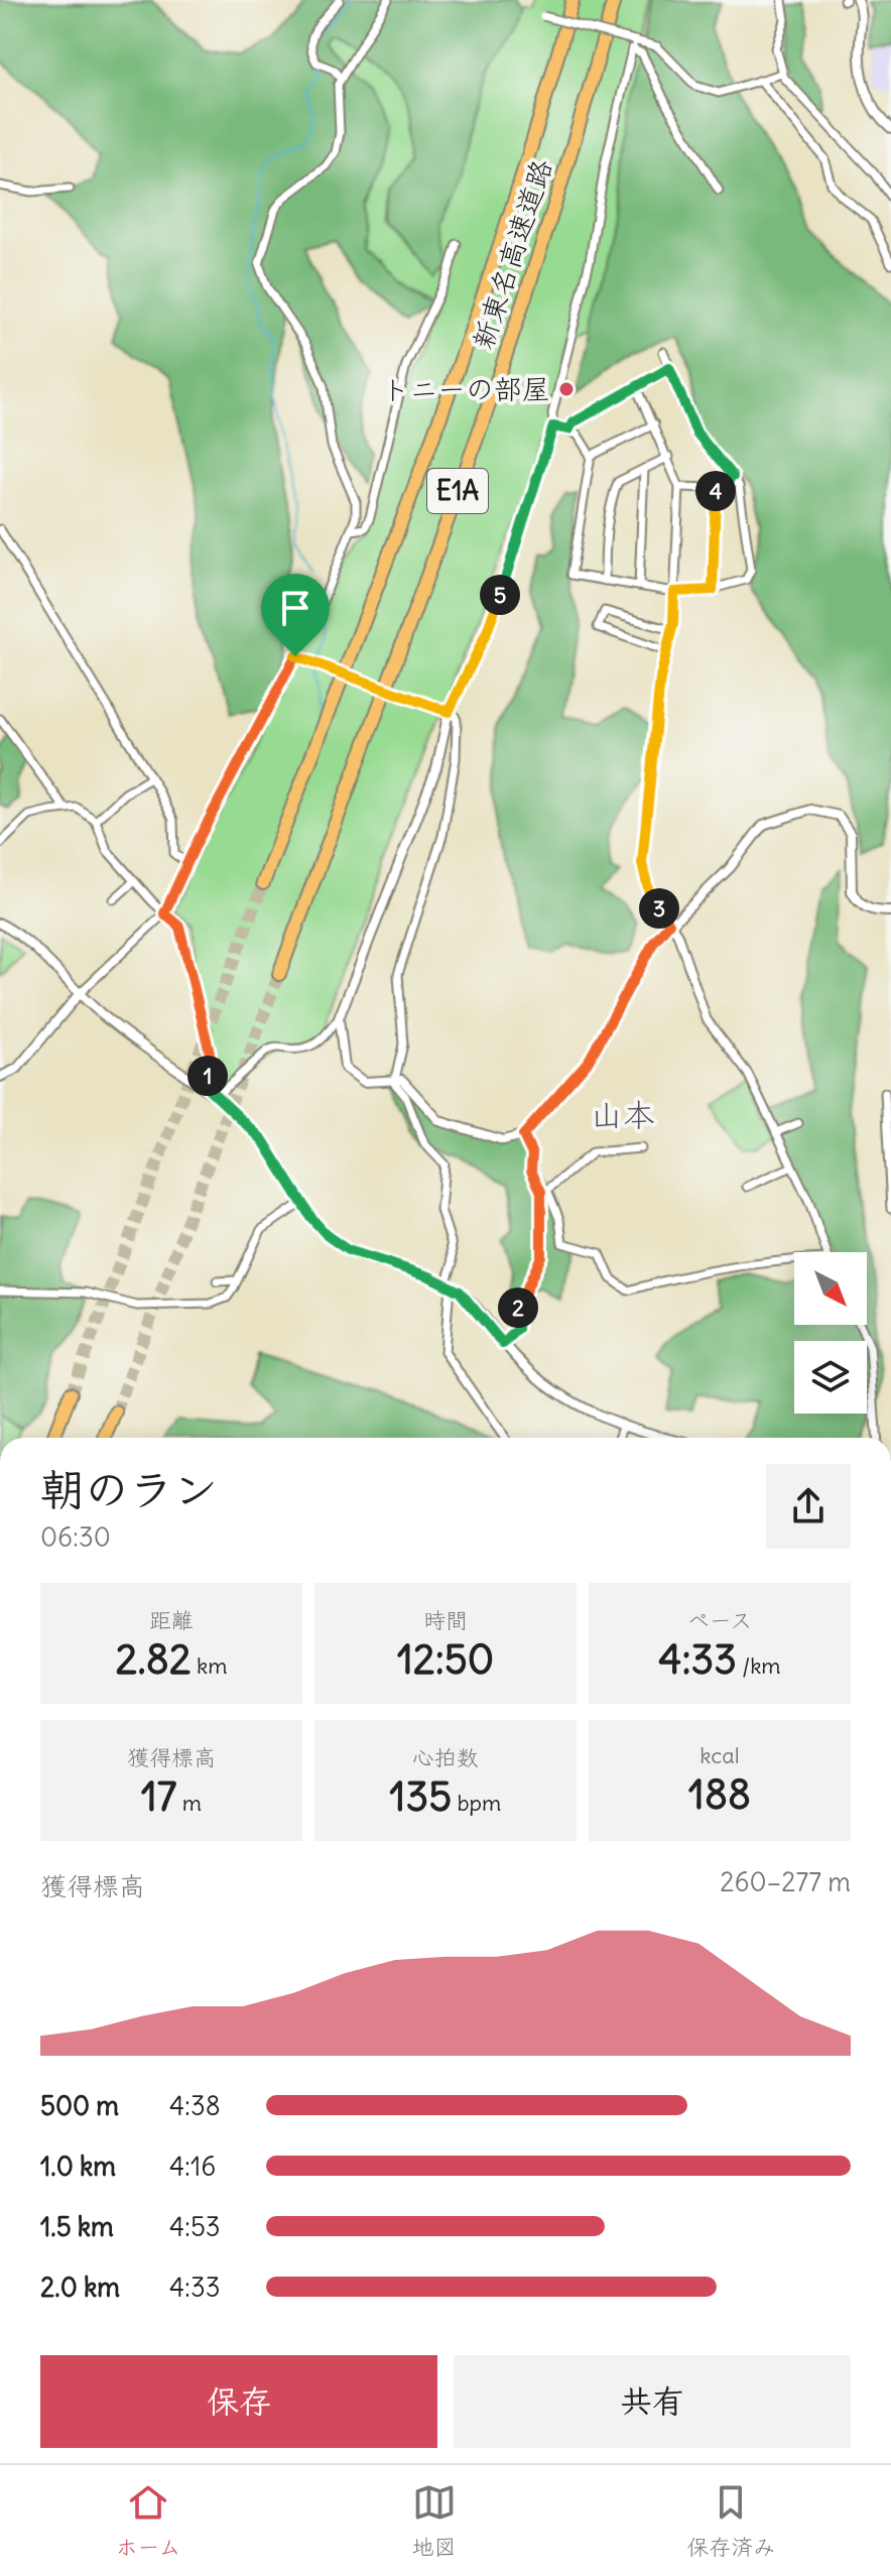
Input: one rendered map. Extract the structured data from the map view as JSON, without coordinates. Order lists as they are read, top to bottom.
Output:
{
  "streets": {
    "highway": ["新東名高速道路", "E1A"]
  },
  "districts": ["山本"],
  "places": ["トニーの部屋"],
  "north": "bottom right",
  "page": {
    "pins": [
      "4",
      "5",
      "3",
      "1",
      "2"
    ],
    "heading": ["朝のラン", "06:30"],
    "stats": [
      ["距離", "2.82 km"],
      ["時間", "12:50"],
      ["ペース", "4:33 /km"],
      ["獲得標高", "17 m"],
      ["心拍数", "135 bpm"],
      ["kcal", "188"]
    ],
    "chart": ["獲得標高", "260–277 m"],
    "list": [
      {
        "name": "500 m",
        "note": "4:38"
      },
      {
        "name": "1.0 km",
        "note": "4:16"
      },
      {
        "name": "1.5 km",
        "note": "4:53"
      },
      {
        "name": "2.0 km",
        "note": "4:33"
      }
    ],
    "buttons": ["保存", "共有"],
    "tabs": ["ホーム", "地図", "保存済み"]
  }
}
